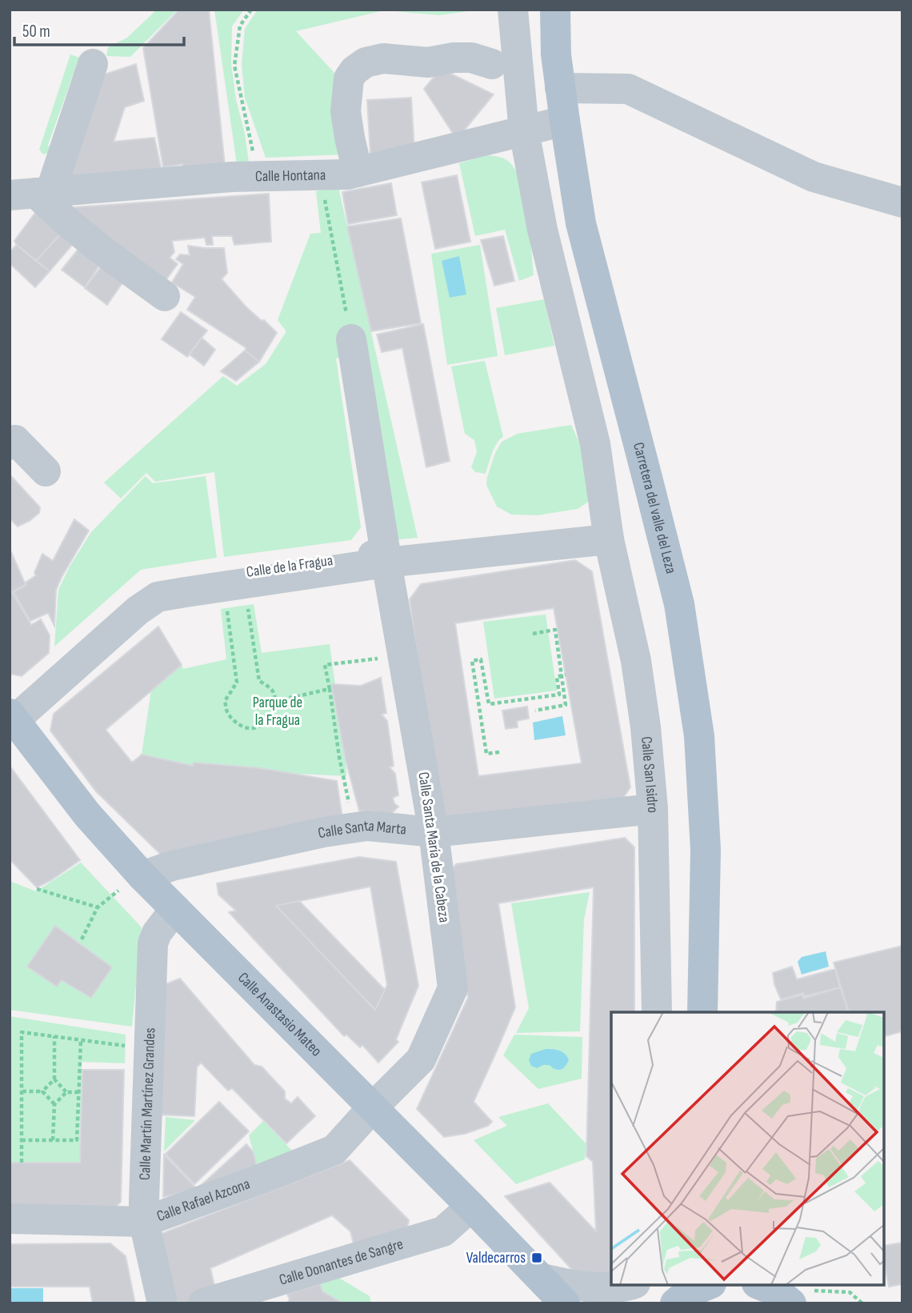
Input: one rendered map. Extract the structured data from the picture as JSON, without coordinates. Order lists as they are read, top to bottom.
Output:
{
  "streets": {
    "main road": ["Carretera del valle del Leza", "Calle Anastasio Mateo"],
    "street": [
      "Calle Hontana",
      "Calle San Isidro",
      "Calle Santa Marta",
      "Calle Santa María de la Cabeza",
      "Calle Martín Martínez Grandes",
      "Calle Rafael Azcona",
      "Calle Donantes de Sangre"
    ]
  },
  "crossings": [
    ["Calle Hontana", "Carretera del valle del Leza"],
    ["Calle Hontana", "Calle San Isidro"],
    ["Calle San Isidro", "Calle Santa Marta"],
    ["Calle Santa Marta", "Calle Santa María de la Cabeza"],
    ["Calle Santa Marta", "Calle Anastasio Mateo"],
    ["Calle Santa María de la Cabeza", "Calle Anastasio Mateo"],
    ["Calle Santa María de la Cabeza", "Calle Rafael Azcona"],
    ["Calle Anastasio Mateo", "Calle Martín Martínez Grandes"],
    ["Calle Anastasio Mateo", "Calle Rafael Azcona"],
    ["Calle Anastasio Mateo", "Calle Donantes de Sangre"],
    ["Calle Martín Martínez Grandes", "Calle Rafael Azcona"]
  ],
  "parks": ["Parque de la Fragua"],
  "places": {
    "transit": ["Valdecarros"]
  },
  "scale_bar": "50 m"
}
